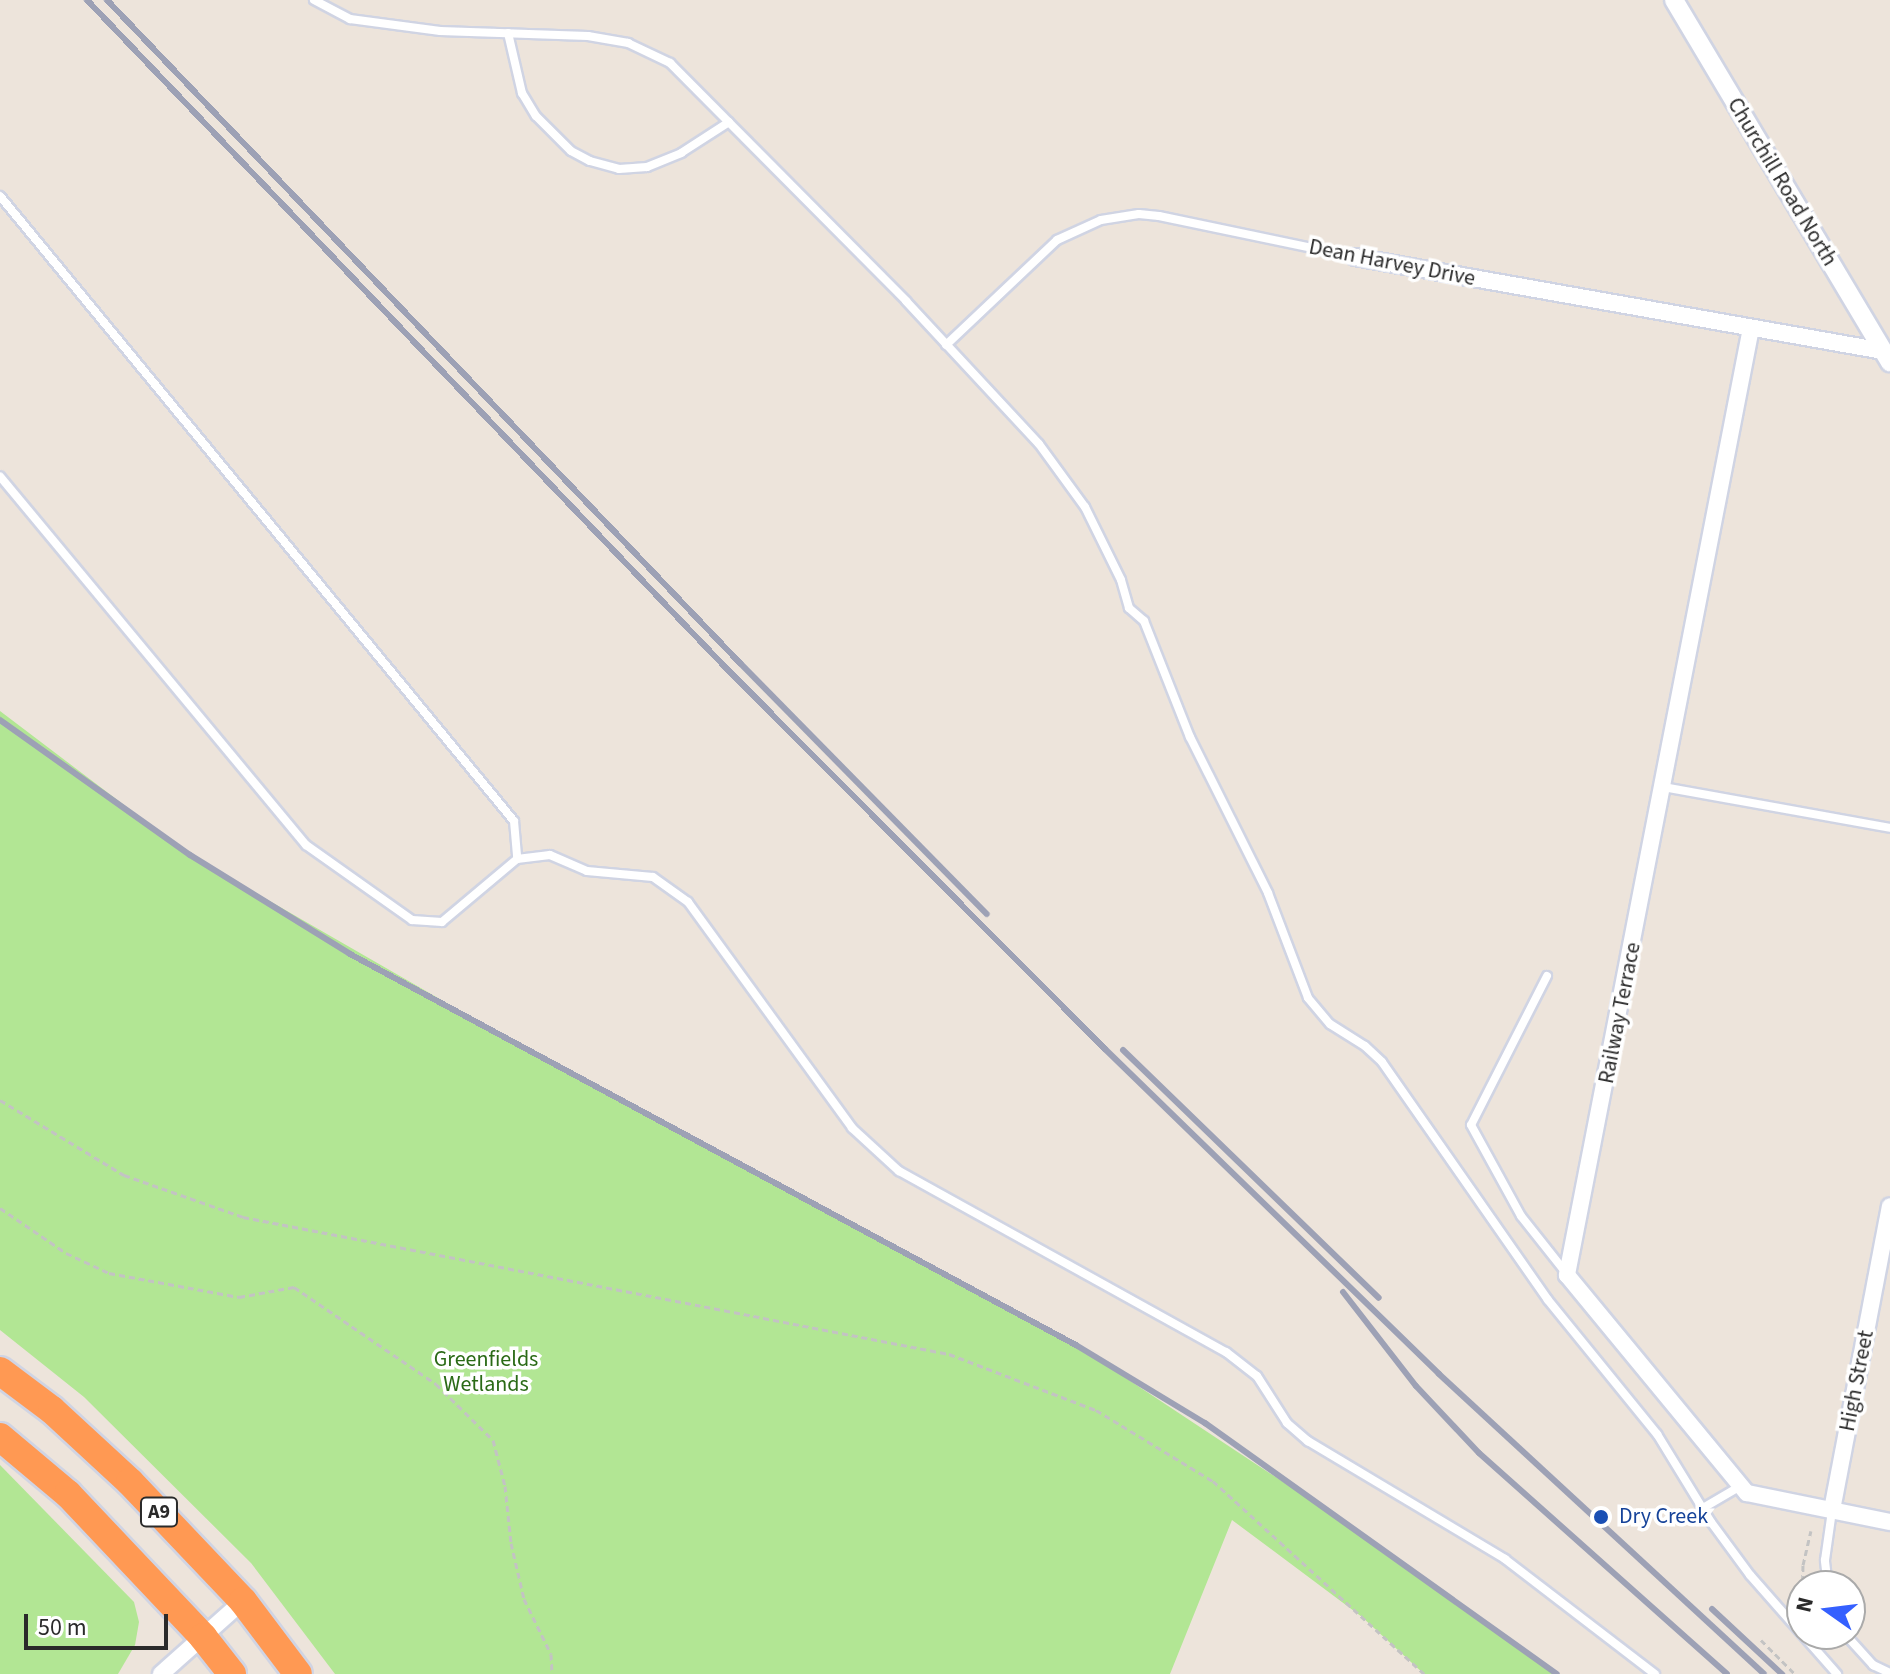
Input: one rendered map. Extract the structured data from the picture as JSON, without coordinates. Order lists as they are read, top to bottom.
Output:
{
  "streets": {
    "highway": ["A9"],
    "street": [
      "Churchill Road North",
      "Dean Harvey Drive",
      "Railway Terrace",
      "High Street"
    ]
  },
  "crossings": [
    ["Churchill Road North", "Dean Harvey Drive"],
    ["Dean Harvey Drive", "Railway Terrace"]
  ],
  "parks": ["Greenfields Wetlands"],
  "places": ["Dry Creek"],
  "scale_bar": "50 m",
  "north": "left"
}
